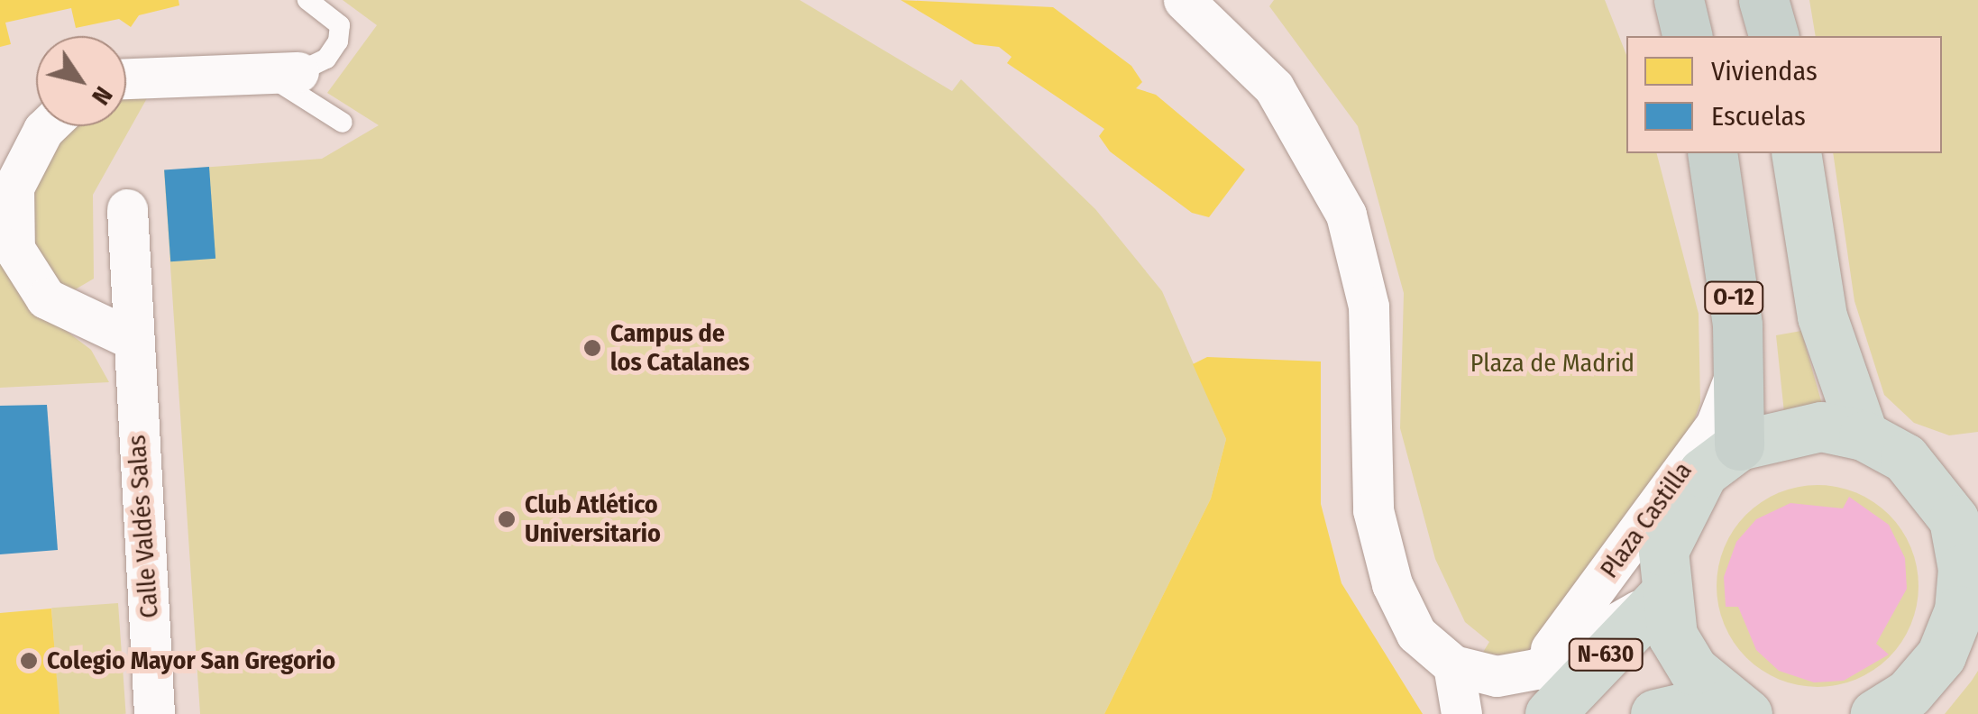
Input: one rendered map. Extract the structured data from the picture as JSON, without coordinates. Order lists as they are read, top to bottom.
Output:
{
  "streets": {
    "highway": ["O-12", "N-630"],
    "street": ["Plaza Castilla", "Calle Valdés Salas"]
  },
  "crossings": [
    ["O-12", "Plaza Castilla"],
    ["Plaza Castilla", "N-630"]
  ],
  "parks": ["Plaza de Madrid"],
  "places": ["Campus de los Catalanes", "Club Atlético Universitario", "Colegio Mayor San Gregorio"],
  "legend": ["Viviendas", "Escuelas"],
  "north": "bottom right"
}
